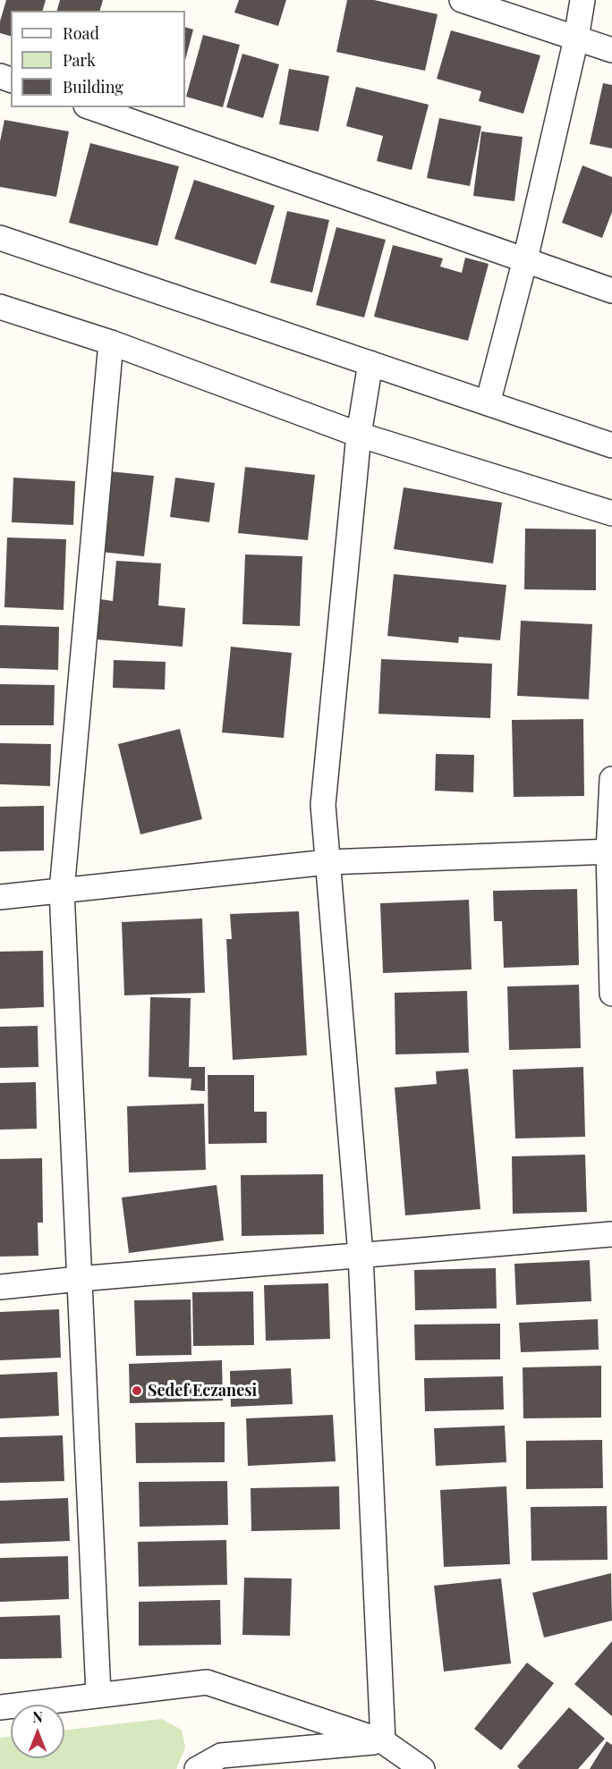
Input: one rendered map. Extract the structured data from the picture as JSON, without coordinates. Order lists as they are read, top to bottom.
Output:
{
  "places": ["Sedef Eczanesi"],
  "legend": ["Road", "Park", "Building"],
  "north": "top"
}
